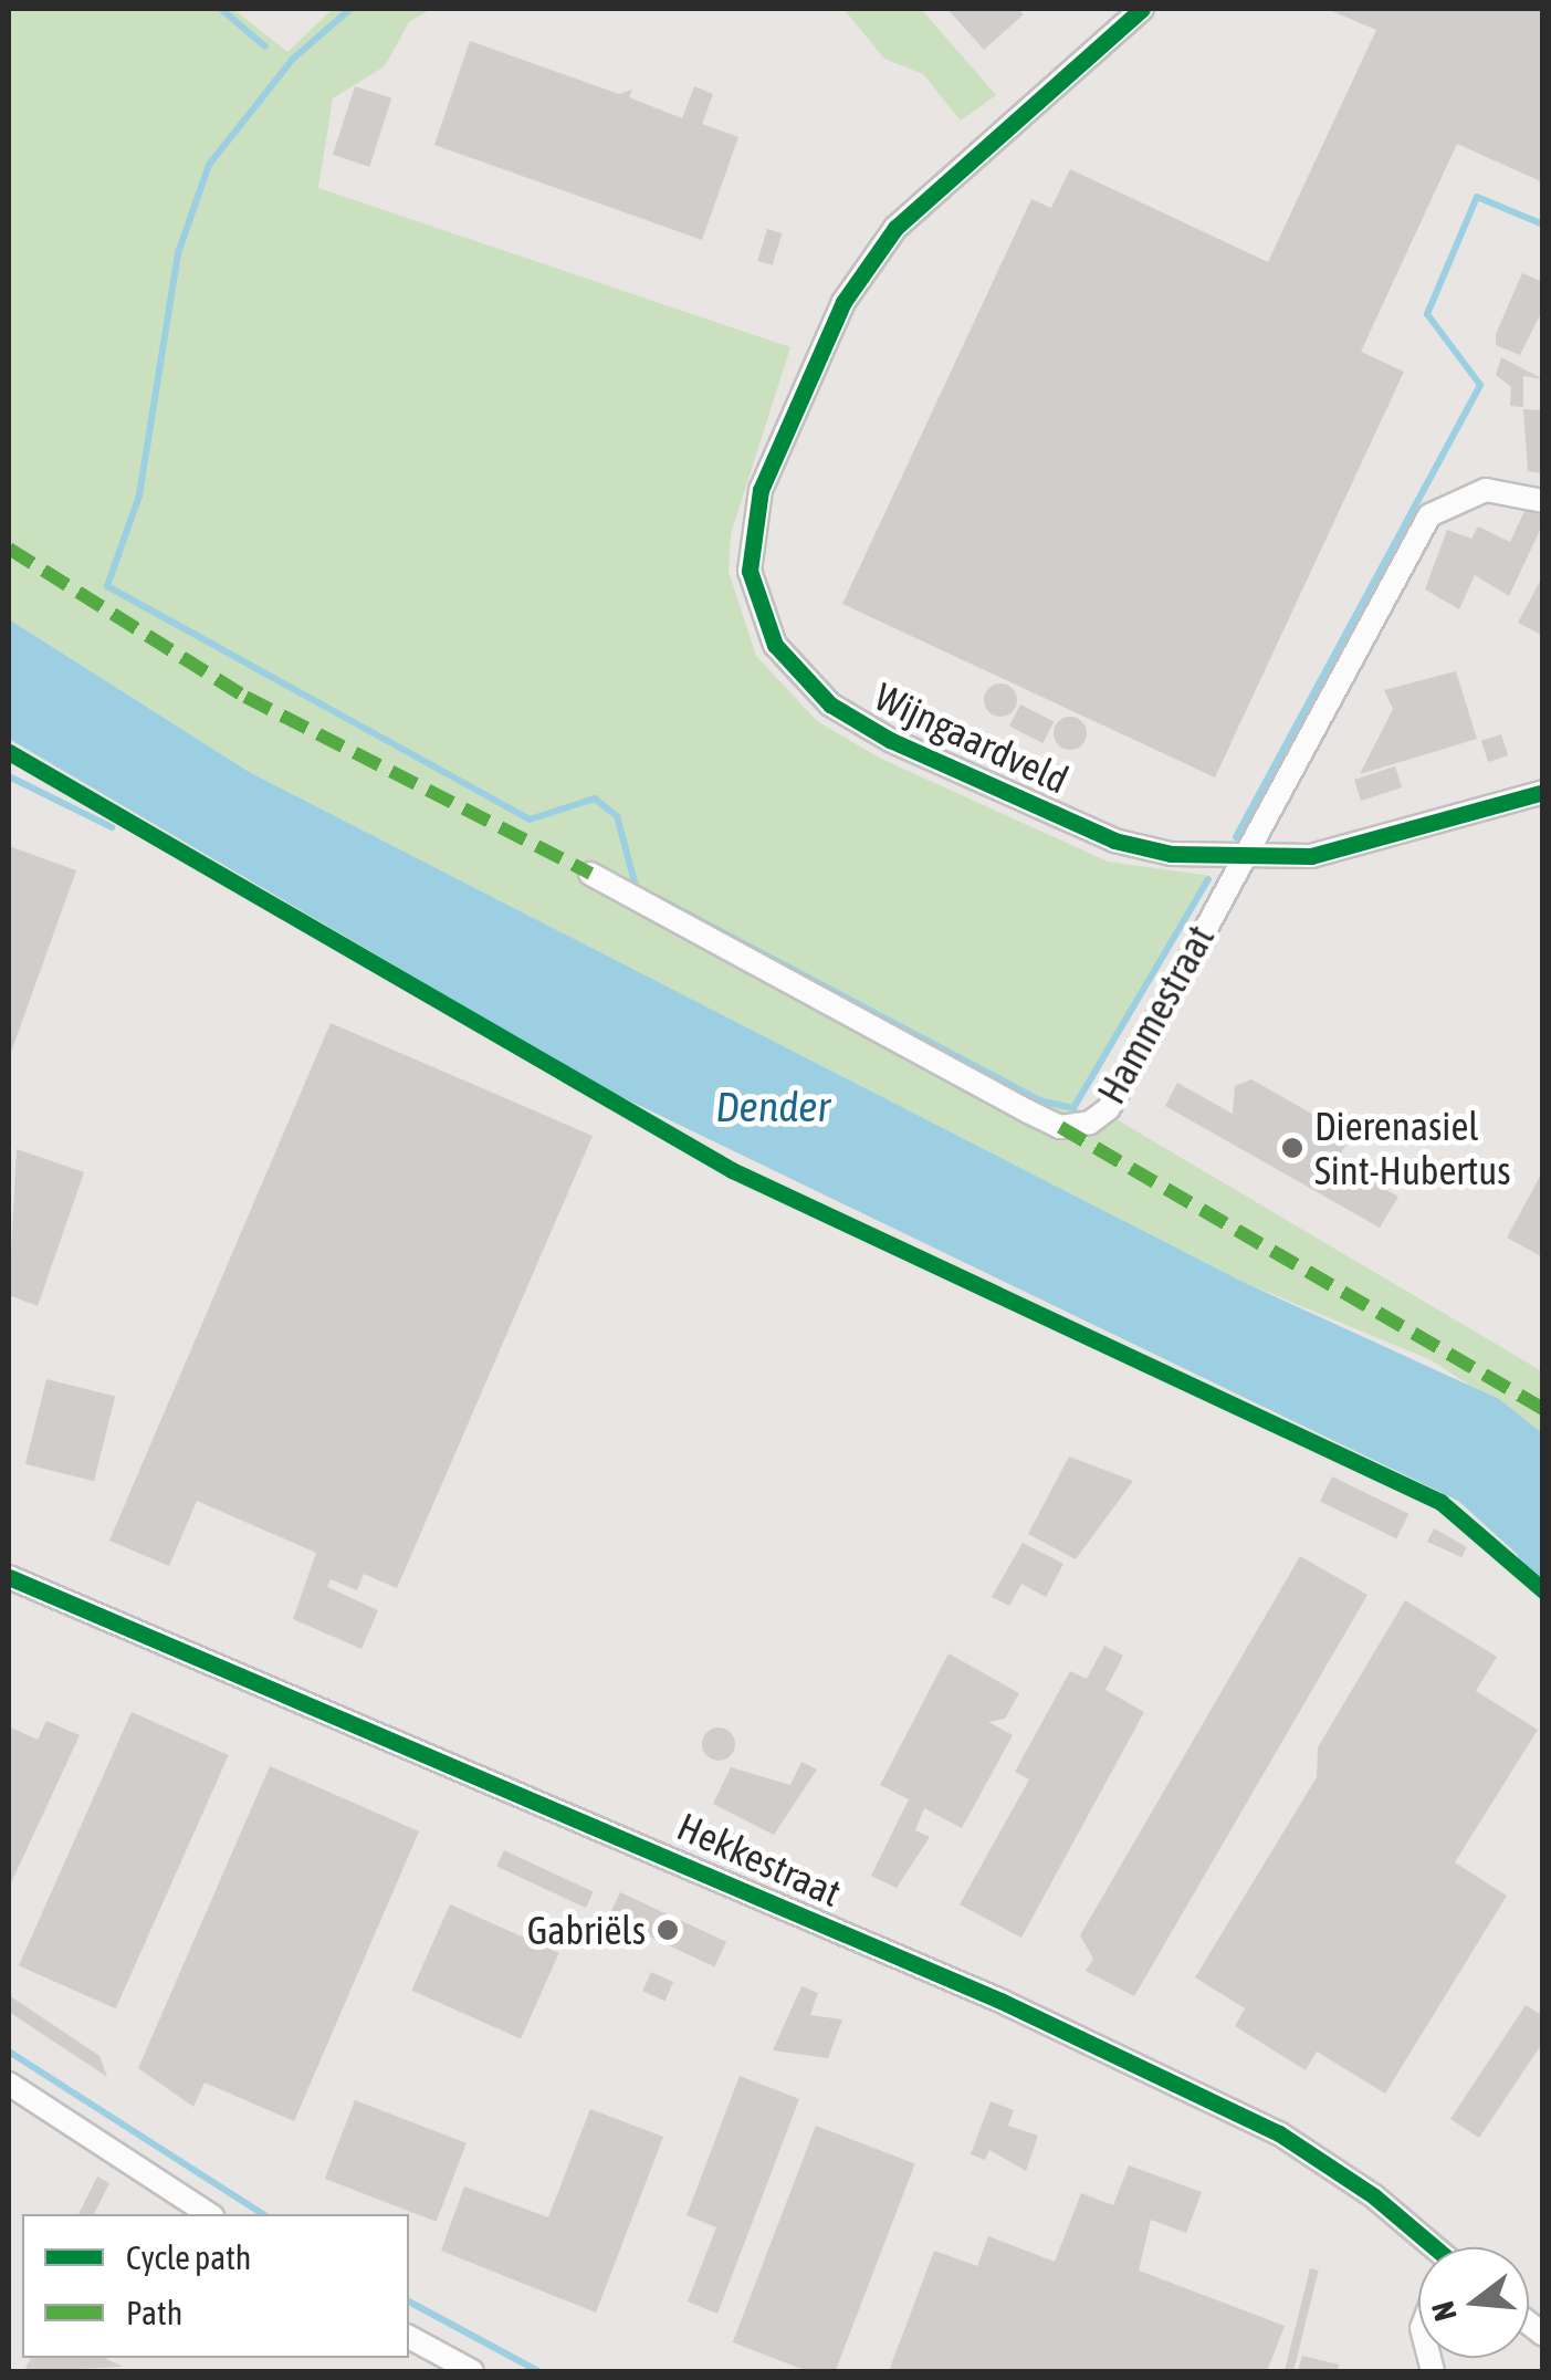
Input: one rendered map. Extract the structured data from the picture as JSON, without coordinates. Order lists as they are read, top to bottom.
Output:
{
  "streets": {
    "street": ["Wijngaardveld", "Hammestraat", "Hekkestraat"]
  },
  "crossings": [
    ["Wijngaardveld", "Hammestraat"]
  ],
  "water": ["Dender"],
  "places": ["Dierenasiel Sint-Hubertus", "Gabriëls"],
  "legend": ["Cycle path", "Path"],
  "north": "left"
}
